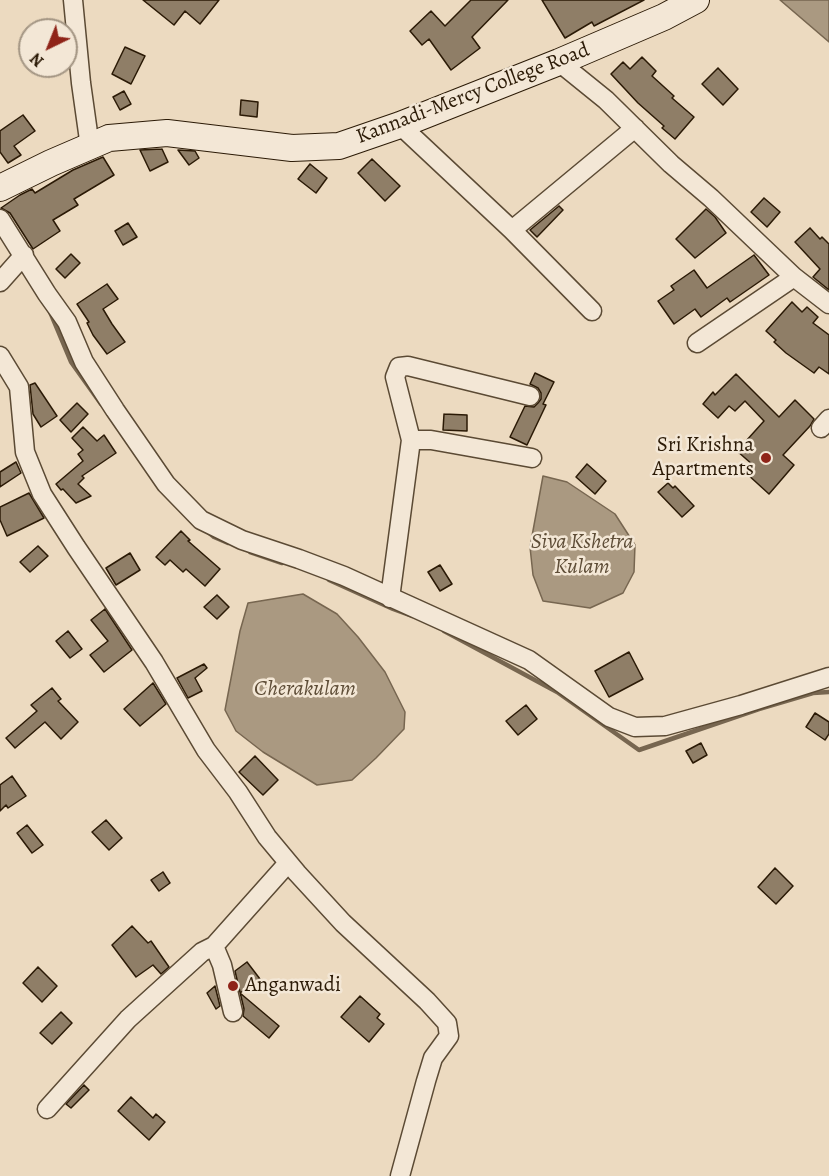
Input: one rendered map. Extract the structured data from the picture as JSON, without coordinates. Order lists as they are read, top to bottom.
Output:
{
  "streets": {
    "main road": ["Kannadi-Mercy College Road"]
  },
  "water": ["Siva Kshetra Kulam", "Cherakulam"],
  "places": ["Sri Krishna Apartments", "Anganwadi"],
  "north": "bottom left"
}
